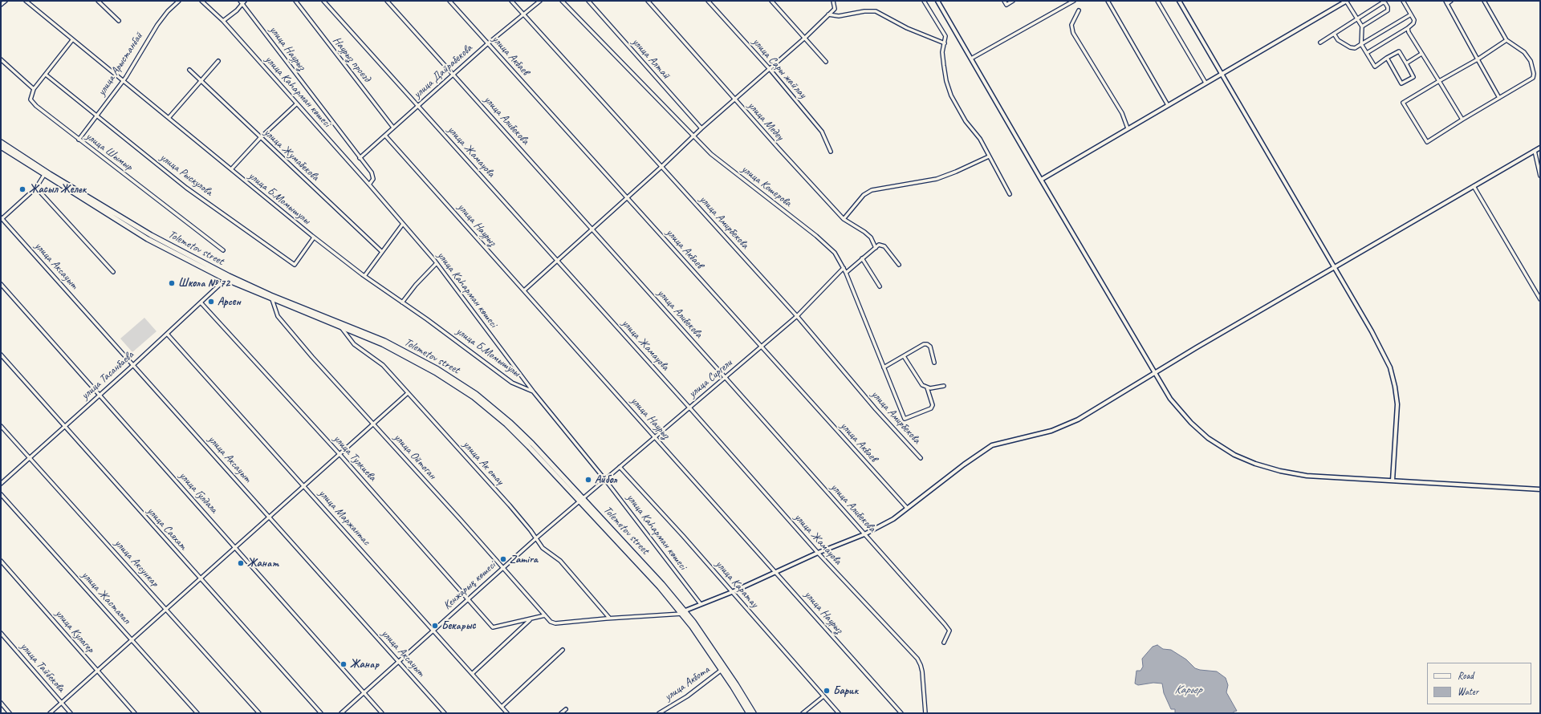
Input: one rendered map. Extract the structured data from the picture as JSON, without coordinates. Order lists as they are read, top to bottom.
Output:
{
  "streets": {
    "main road": ["Tolemetov street"],
    "street": [
      "улица Наурыз",
      "улица Акбаев",
      "улица Алтай",
      "Наурыз проезд",
      "улица Арыстанбай",
      "улица Сары жайлау",
      "улица Дайрабекова",
      "улица Каһарман көшесі",
      "улица Алибекова",
      "улица Медеу",
      "улица Шымыр",
      "улица Жамауова",
      "улица Жумабекова",
      "улица Рыскулова",
      "улица Кошерова",
      "улица Б.Момышулы",
      "улица Амирбекова",
      "улица Аксауыт",
      "улица Тасанбаева",
      "улица Сиргели",
      "улица Ойтоган",
      "улица Тулкиева",
      "улица Ак отау",
      "улица Гулдала",
      "улица Маржантас",
      "улица Саяхат",
      "улица Аксункар",
      "улица Каратау",
      "Кенжарық көшесі",
      "улица Жасталап",
      "улица Кулагер",
      "улица Тайбекова",
      "улица Акбота"
    ]
  },
  "crossings": [
    ["улица Наурыз", "улица Дайрабекова"],
    ["улица Наурыз", "улица Каһарман көшесі"],
    ["улица Наурыз", "улица Сиргели"],
    ["улица Акбаев", "улица Дайрабекова"],
    ["улица Акбаев", "улица Сиргели"],
    ["Наурыз проезд", "улица Дайрабекова"],
    ["улица Арыстанбай", "улица Шымыр"],
    ["улица Арыстанбай", "улица Рыскулова"],
    ["улица Арыстанбай", "улица Б.Момышулы"],
    ["улица Дайрабекова", "улица Алибекова"],
    ["улица Дайрабекова", "улица Жамауова"],
    ["улица Дайрабекова", "улица Амирбекова"],
    ["улица Каһарман көшесі", "улица Б.Момышулы"],
    ["улица Каһарман көшесі", "улица Сиргели"],
    ["улица Алибекова", "улица Сиргели"],
    ["улица Жамауова", "улица Сиргели"],
    ["улица Рыскулова", "улица Б.Момышулы"],
    ["улица Кошерова", "улица Сиргели"],
    ["улица Амирбекова", "улица Сиргели"],
    ["Tolemetov street", "улица Тасанбаева"],
    ["Tolemetov street", "улица Сиргели"],
    ["Tolemetov street", "улица Ойтоган"],
    ["Tolemetov street", "улица Ак отау"],
    ["Tolemetov street", "Кенжарық көшесі"],
    ["Tolemetov street", "улица Акбота"],
    ["улица Аксауыт", "улица Тасанбаева"],
    ["улица Аксауыт", "Кенжарық көшесі"],
    ["улица Тасанбаева", "улица Тулкиева"],
    ["улица Тасанбаева", "улица Гулдала"],
    ["улица Тасанбаева", "улица Маржантас"],
    ["улица Тасанбаева", "улица Саяхат"],
    ["улица Тасанбаева", "улица Аксункар"],
    ["улица Сиргели", "улица Каратау"],
    ["улица Сиргели", "Кенжарық көшесі"],
    ["улица Ойтоган", "улица Ак отау"],
    ["улица Ойтоган", "Кенжарық көшесі"],
    ["улица Тулкиева", "Кенжарық көшесі"],
    ["улица Ак отау", "Кенжарық көшесі"],
    ["улица Гулдала", "Кенжарық көшесі"],
    ["улица Маржантас", "Кенжарық көшесі"]
  ],
  "water": ["Карьер"],
  "places": [
    "Жасыл Желек",
    "Школа № 72",
    "Арсен",
    "Айбол",
    "Zamira",
    "Жанат",
    "Бекарыс",
    "Жанар",
    "Барик"
  ],
  "legend": ["Road", "Water"]
}
